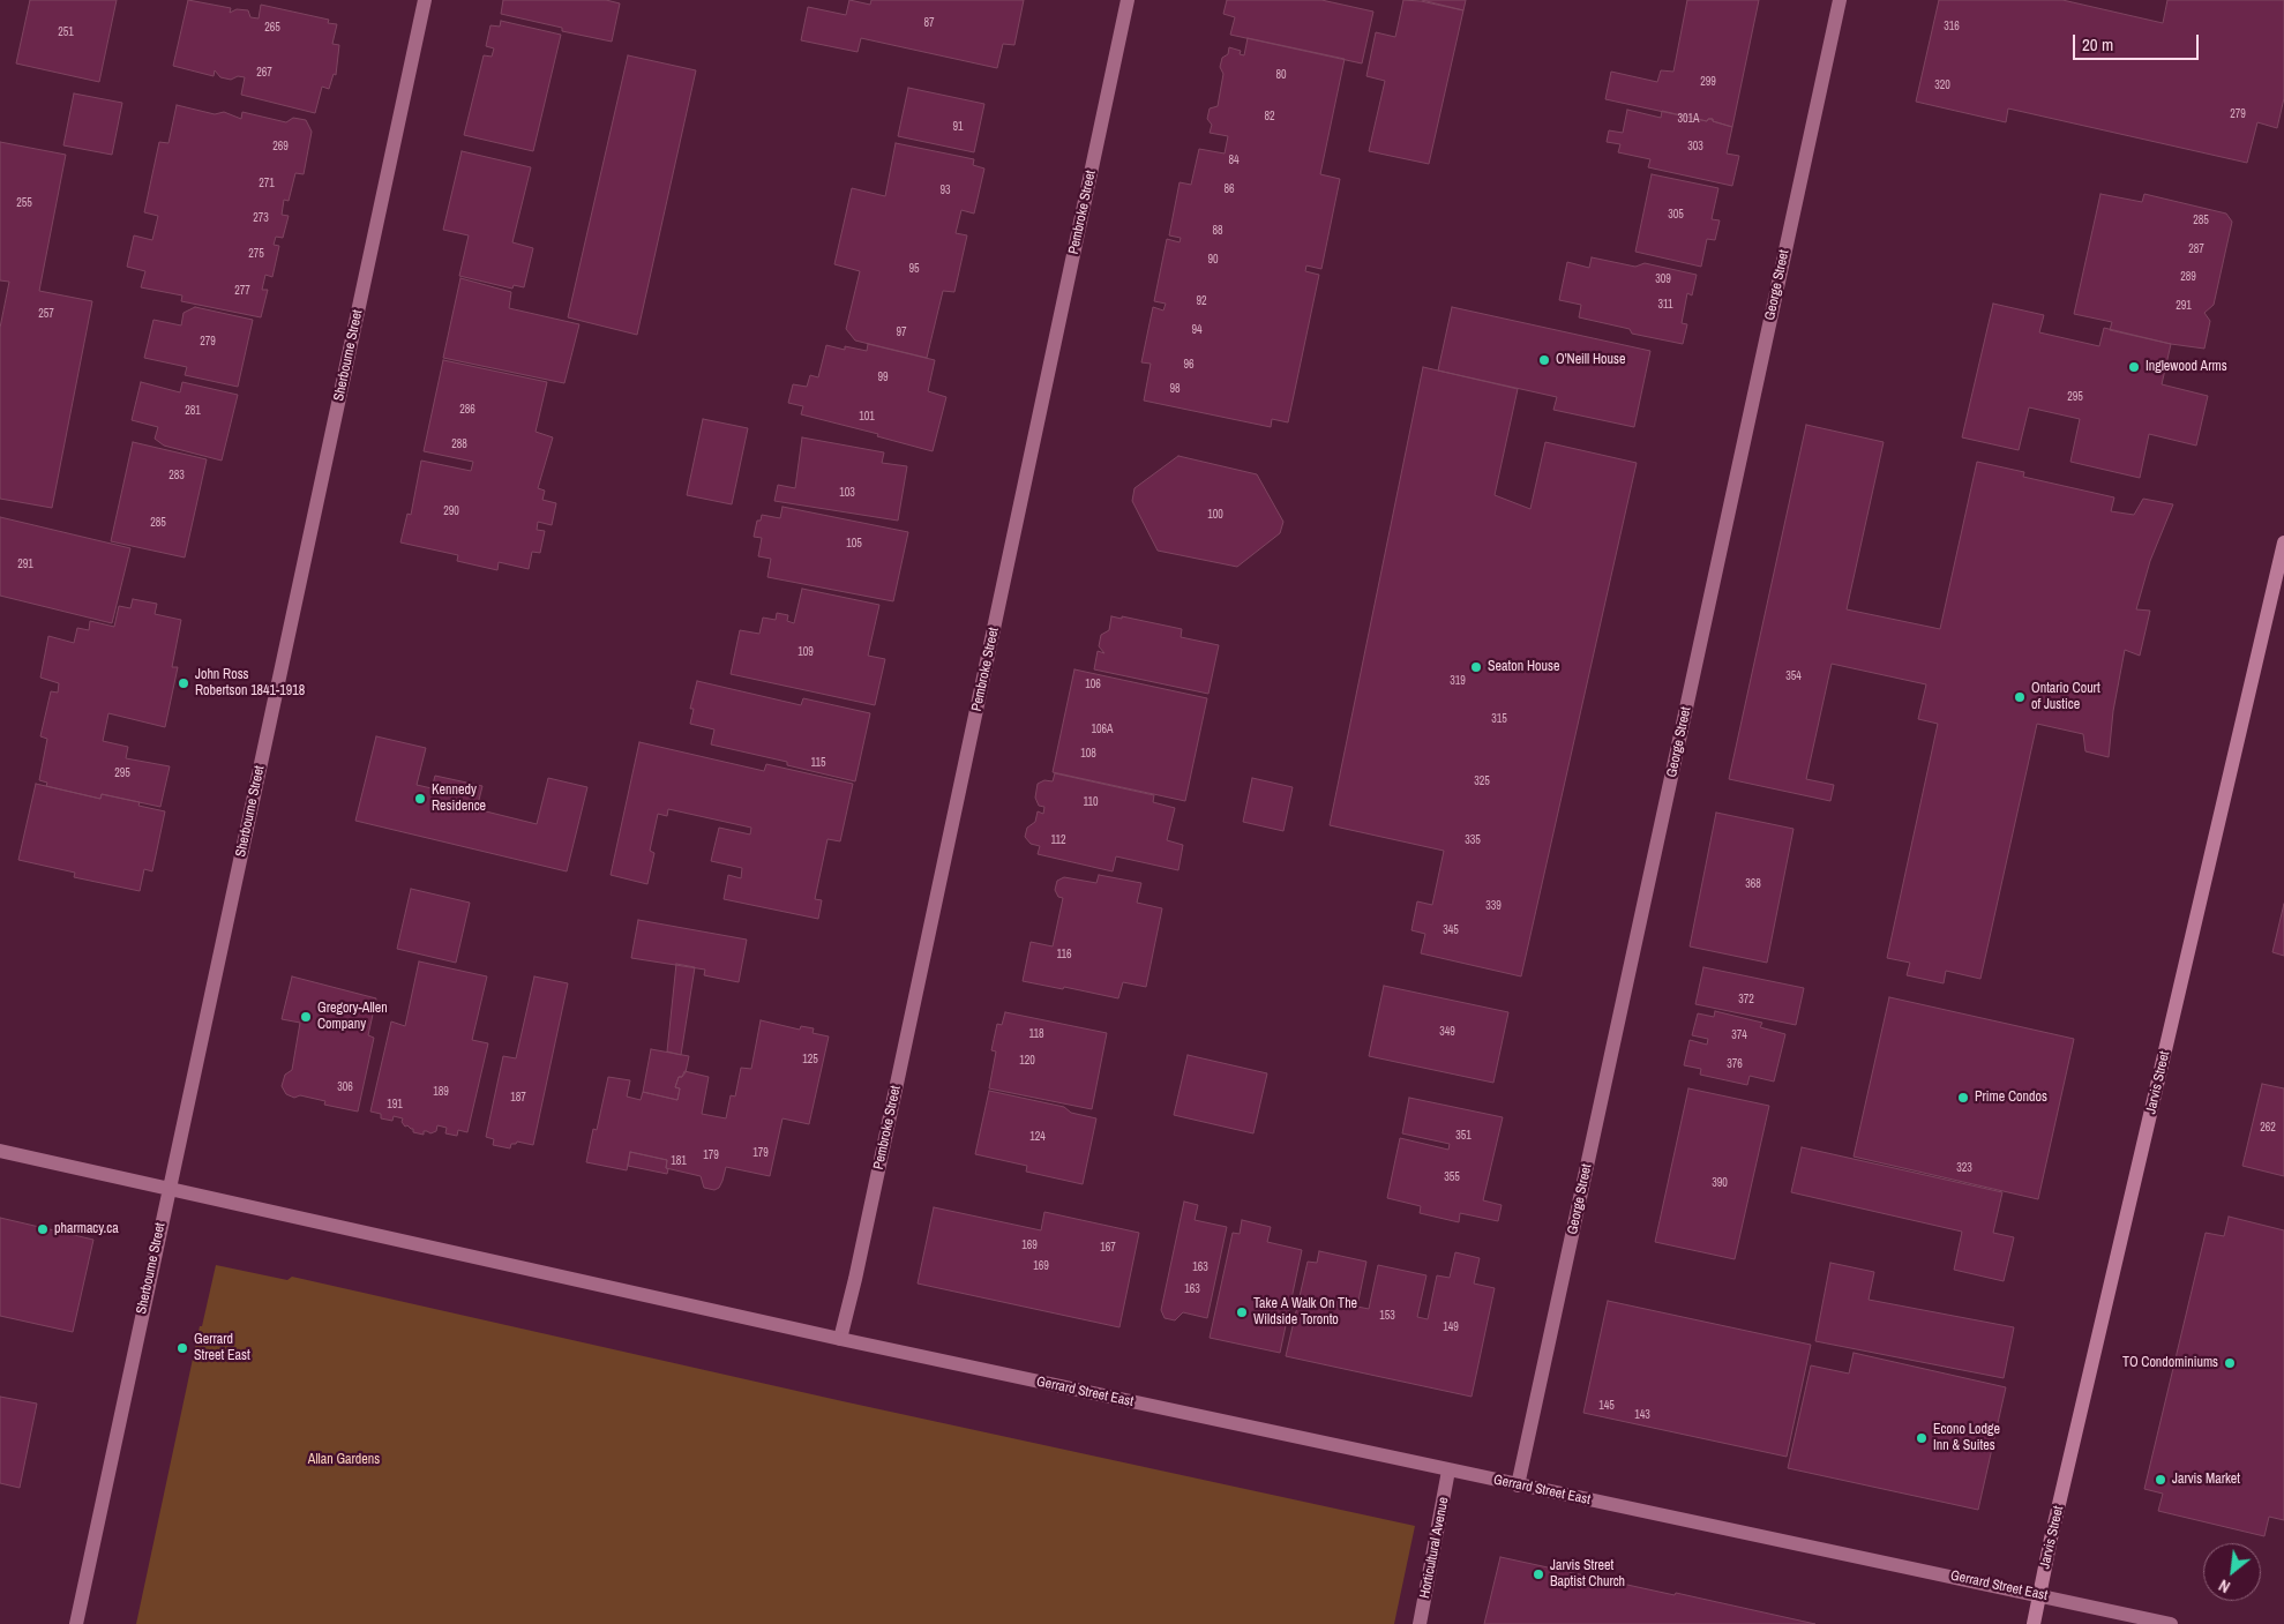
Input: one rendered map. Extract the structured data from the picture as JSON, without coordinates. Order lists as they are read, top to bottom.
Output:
{
  "streets": {
    "main road": ["Jarvis Street"],
    "street": [
      "Pembroke Street",
      "George Street",
      "Sherbourne Street",
      "Gerrard Street East",
      "Horticultural Avenue"
    ]
  },
  "crossings": [
    ["Pembroke Street", "Gerrard Street East"],
    ["George Street", "Gerrard Street East"],
    ["Sherbourne Street", "Gerrard Street East"],
    ["Jarvis Street", "Gerrard Street East"],
    ["Gerrard Street East", "Horticultural Avenue"]
  ],
  "parks": ["Allan Gardens"],
  "places": [
    "O'Neill House",
    "Inglewood Arms",
    "Seaton House",
    "John Ross Robertson 1841-1918",
    "Ontario Court of Justice",
    "Kennedy Residence",
    "Gregory-Allen Company",
    "Prime Condos",
    "pharmacy.ca",
    "Take A Walk On The Wildside Toronto",
    "Gerrard Street East",
    "TO Condominiums",
    "Econo Lodge Inn & Suites",
    "Jarvis Market",
    "Jarvis Street Baptist Church"
  ],
  "house_numbers": [
    "87",
    "316",
    "265",
    "251",
    "267",
    "80",
    "299",
    "320",
    "279",
    "82",
    "301A",
    "91",
    "269",
    "303",
    "84",
    "271",
    "86",
    "93",
    "255",
    "305",
    "273",
    "285",
    "88",
    "287",
    "275",
    "90",
    "95",
    "289",
    "309",
    "277",
    "92",
    "311",
    "291",
    "257",
    "94",
    "97",
    "279",
    "96",
    "99",
    "98",
    "295",
    "286",
    "281",
    "101",
    "288",
    "283",
    "103",
    "290",
    "100",
    "285",
    "105",
    "291",
    "109",
    "354",
    "319",
    "106",
    "315",
    "106A",
    "108",
    "115",
    "295",
    "325",
    "110",
    "112",
    "335",
    "368",
    "339",
    "345",
    "116",
    "372",
    "349",
    "118",
    "374",
    "125",
    "120",
    "376",
    "306",
    "189",
    "187",
    "191",
    "262",
    "351",
    "124",
    "179",
    "179",
    "181",
    "323",
    "355",
    "390",
    "169",
    "167",
    "169",
    "163",
    "163",
    "153",
    "149",
    "145",
    "143"
  ],
  "scale_bar": "20 m",
  "north": "bottom left"
}
